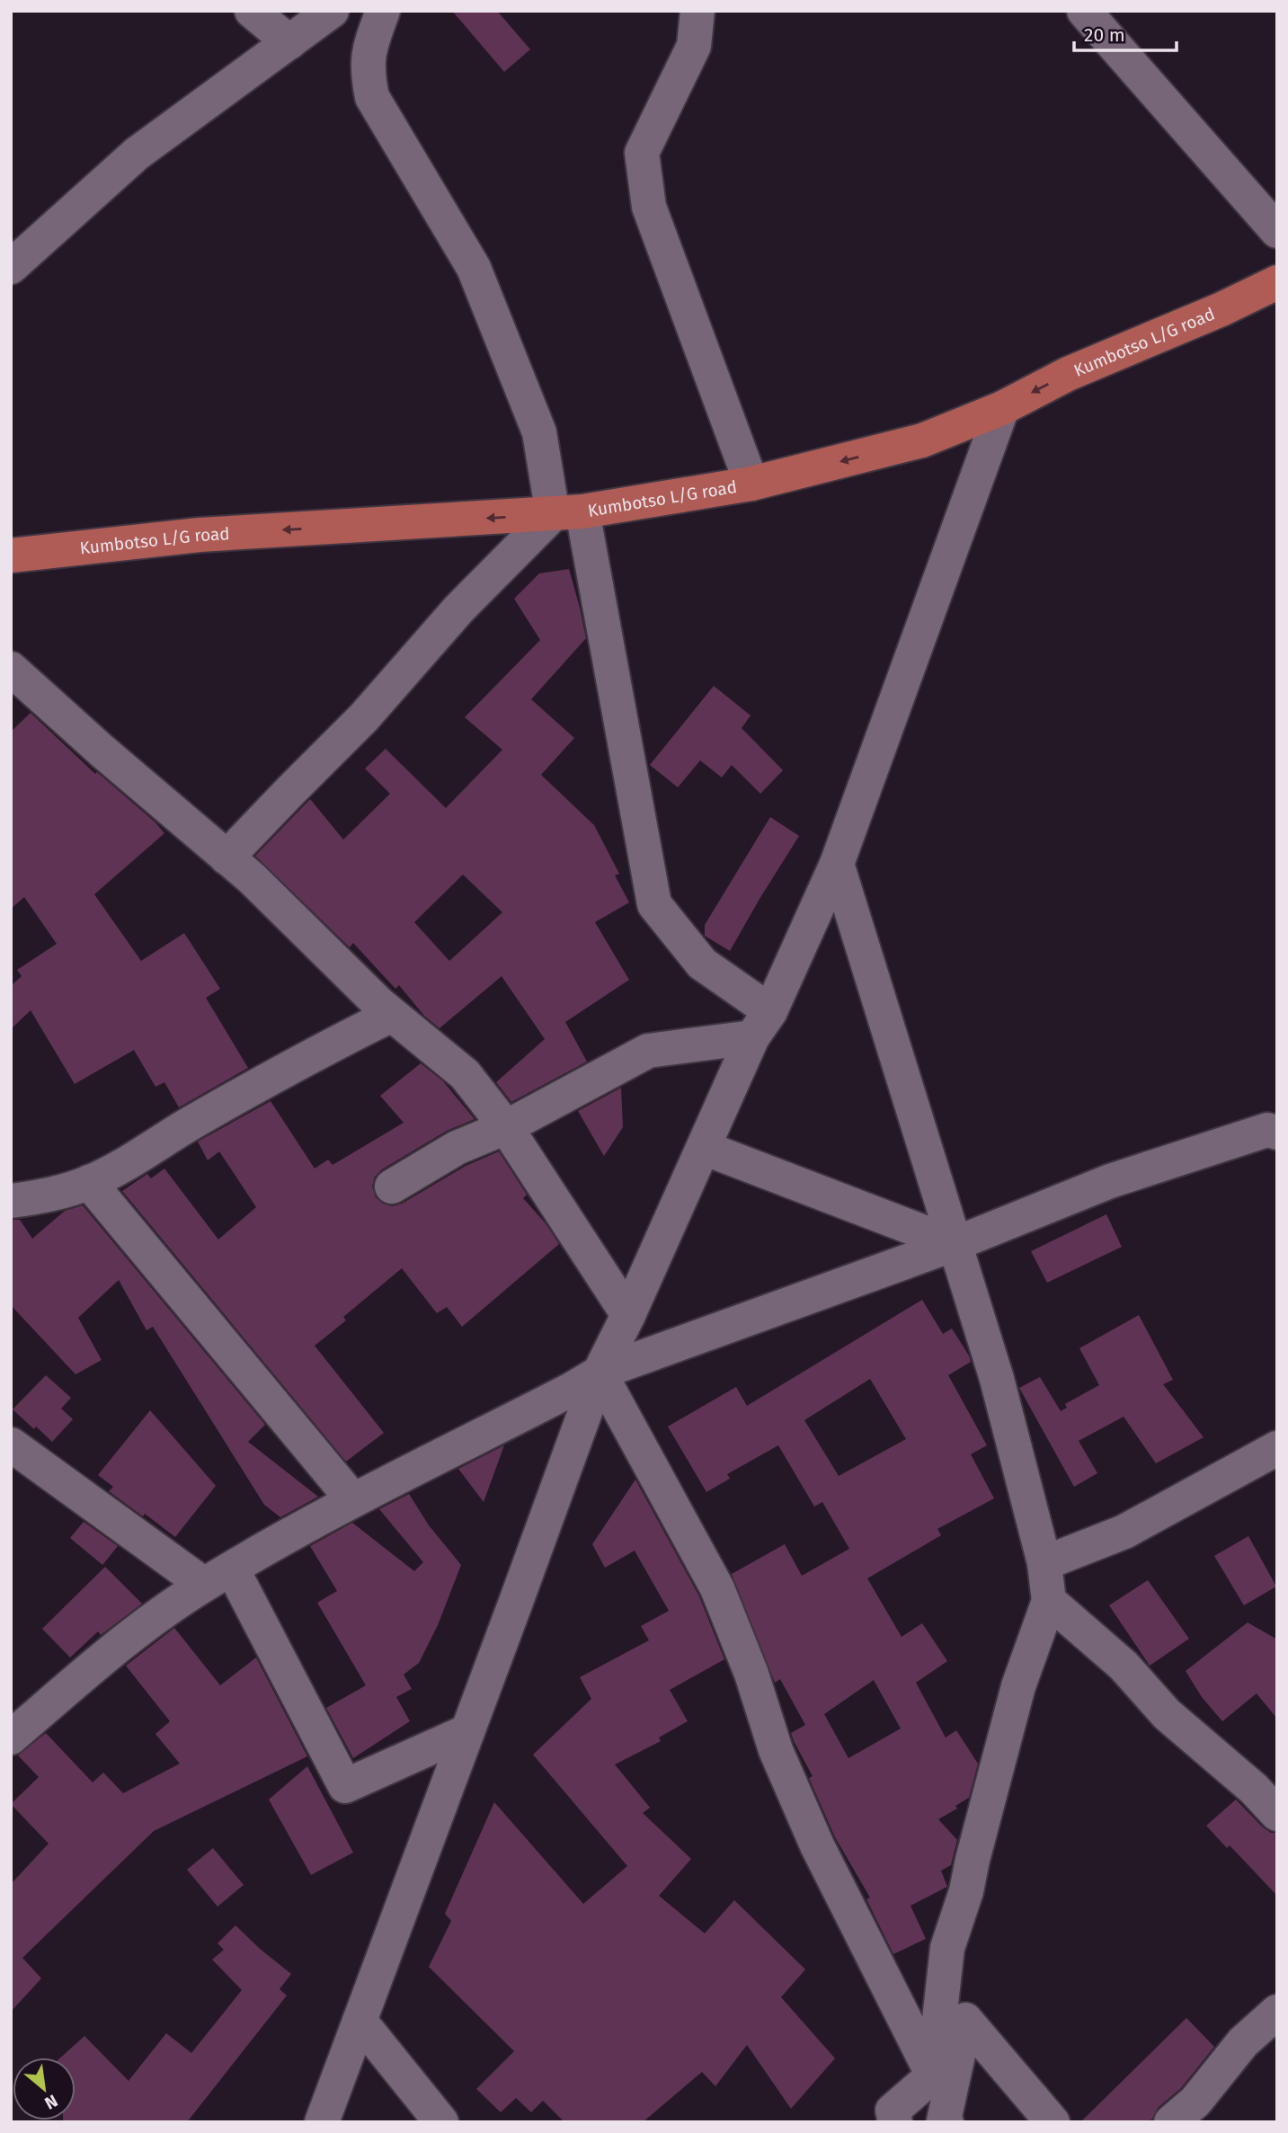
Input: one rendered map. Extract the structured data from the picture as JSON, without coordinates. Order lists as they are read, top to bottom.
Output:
{
  "streets": {
    "main road": ["Kumbotso L/G road"]
  },
  "one_way": ["Kumbotso L/G road"],
  "scale_bar": "20 m",
  "north": "bottom right"
}
